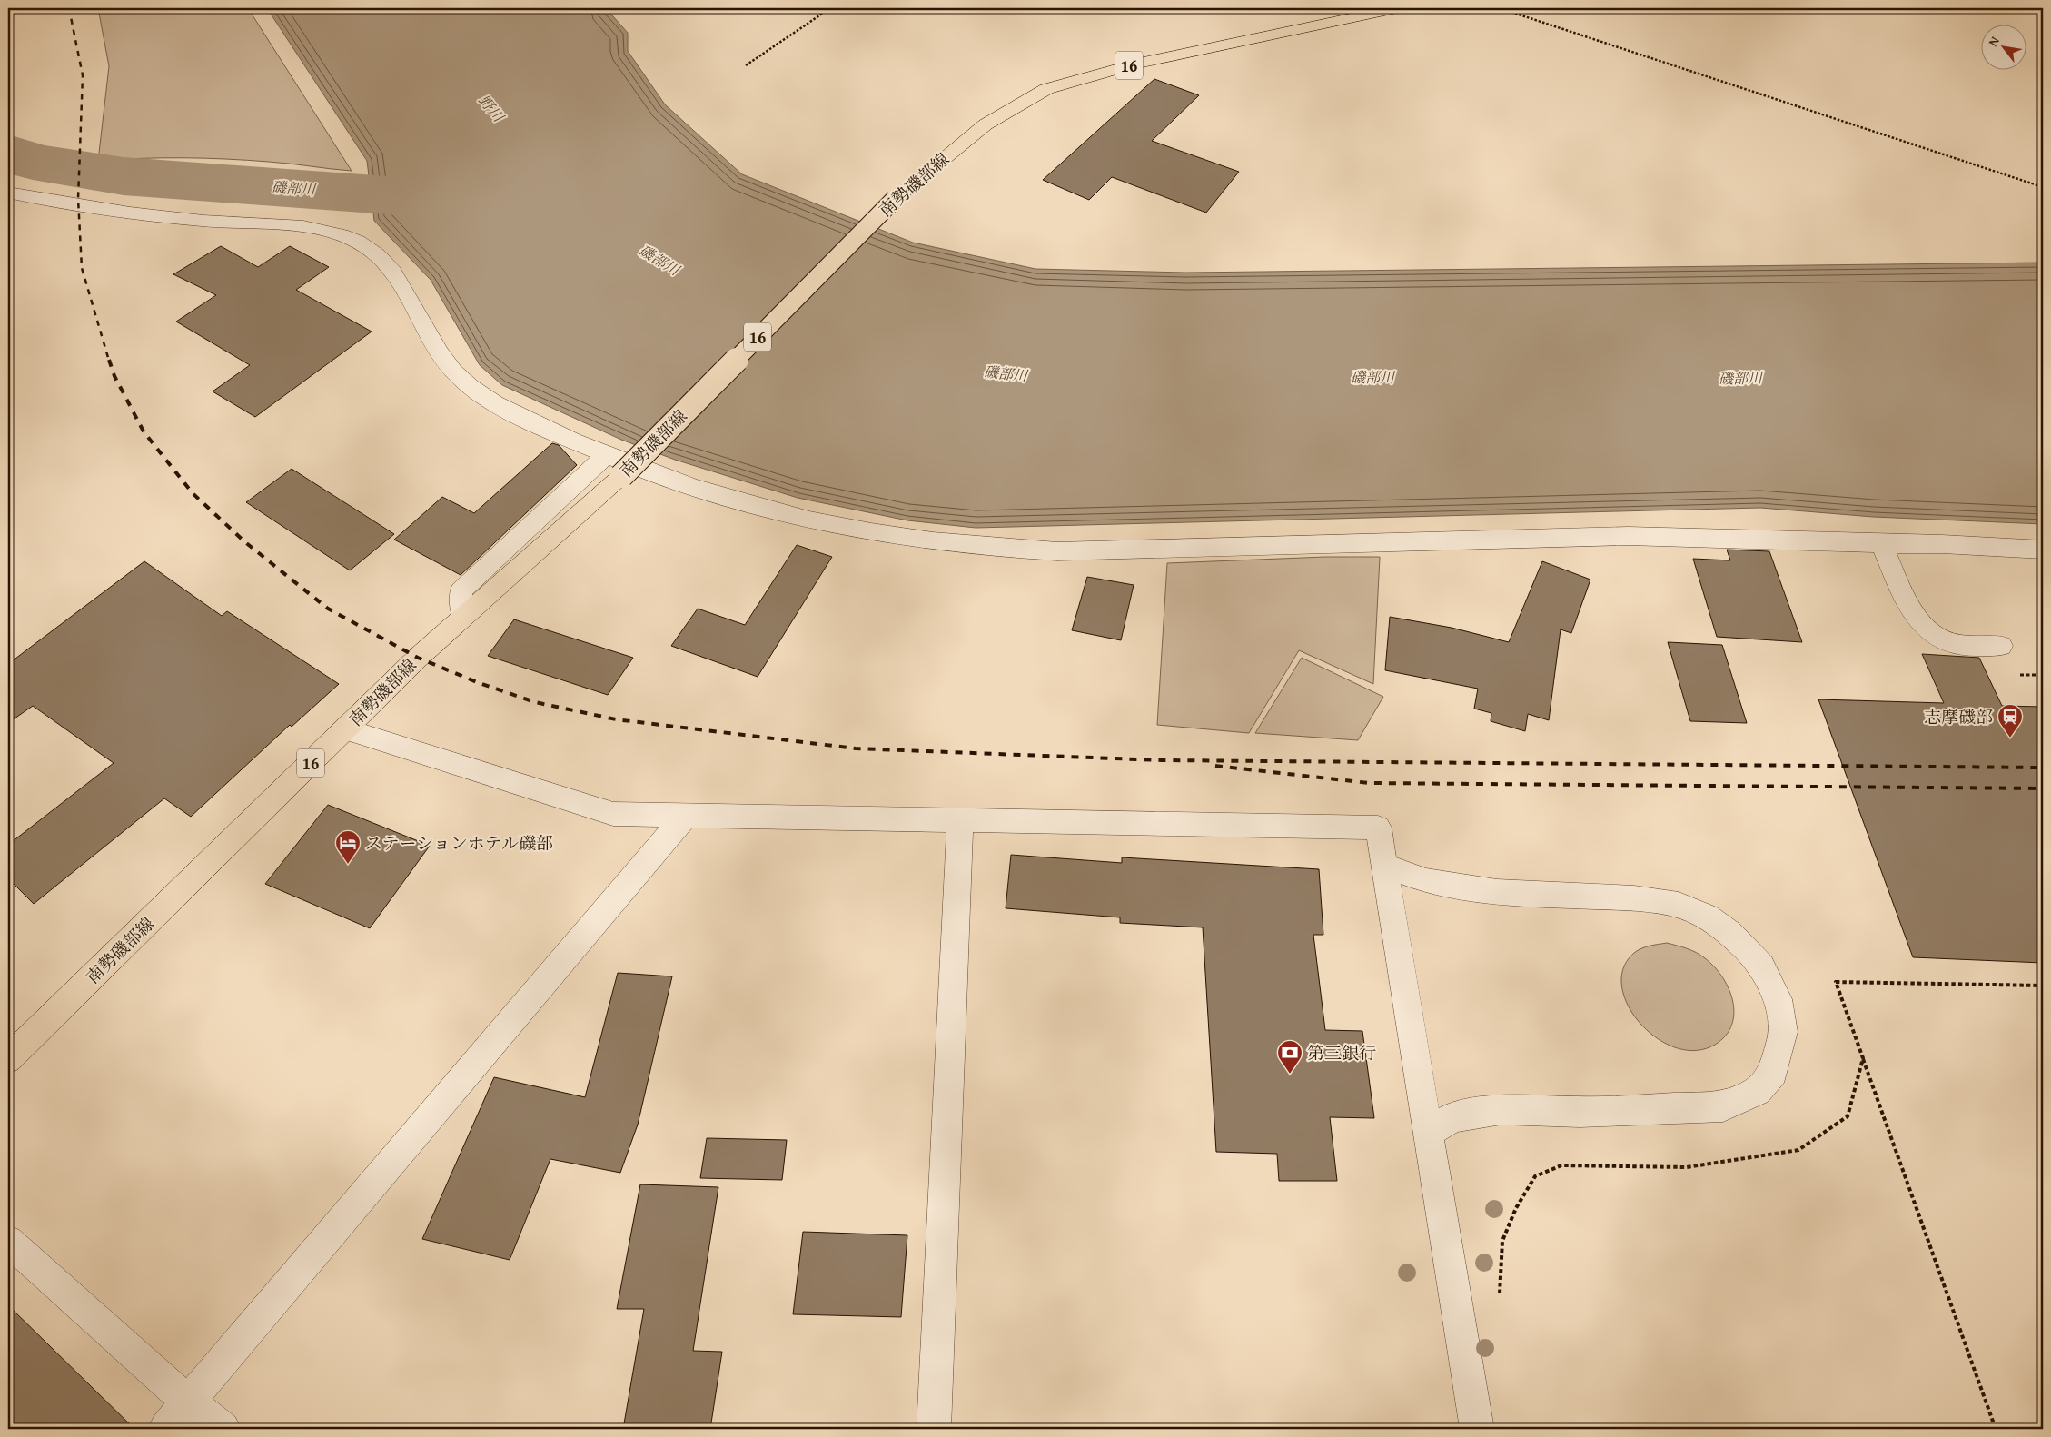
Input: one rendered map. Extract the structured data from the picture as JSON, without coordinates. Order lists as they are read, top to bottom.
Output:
{
  "streets": {
    "main road": ["16", "南勢磯部線"]
  },
  "water": ["野川", "磯部川"],
  "places": {
    "station": ["志摩磯部"],
    "hotel": ["ステーションホテル磯部"],
    "bank": ["第三銀行"]
  },
  "north": "top left"
}
